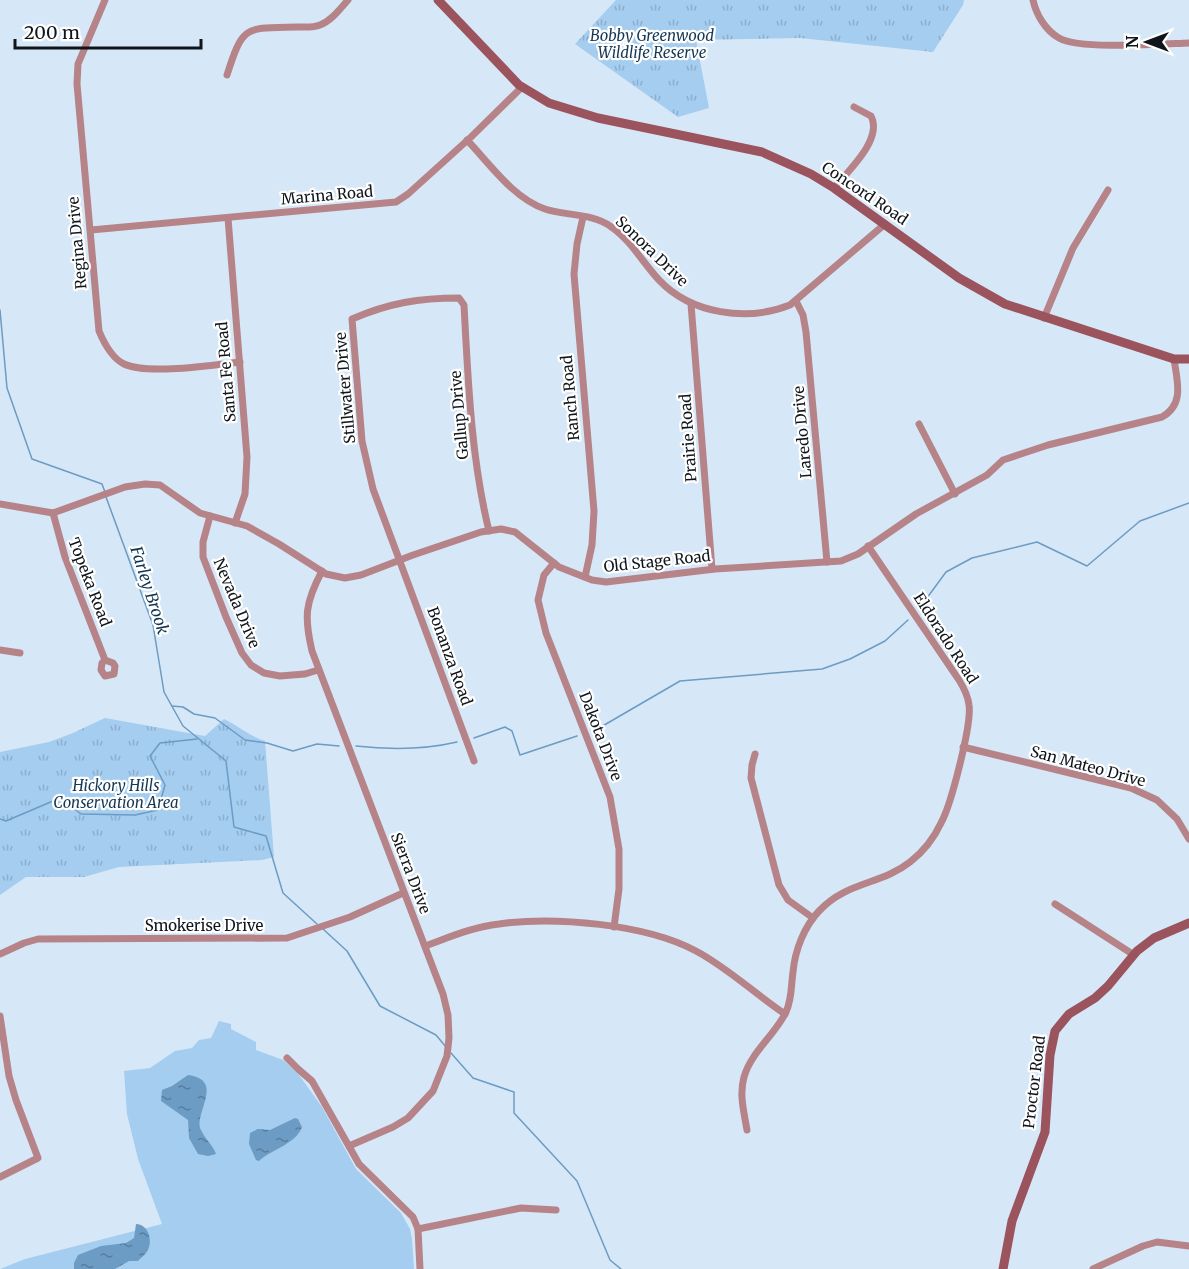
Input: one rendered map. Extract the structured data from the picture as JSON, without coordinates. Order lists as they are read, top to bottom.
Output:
{
  "streets": {
    "main road": ["Concord Road", "Proctor Road"],
    "street": [
      "Marina Road",
      "Regina Drive",
      "Sonora Drive",
      "Santa Fe Road",
      "Stillwater Drive",
      "Ranch Road",
      "Gallup Drive",
      "Laredo Drive",
      "Prairie Road",
      "Old Stage Road",
      "Topeka Road",
      "Nevada Drive",
      "Eldorado Road",
      "Bonanza Road",
      "Dakota Drive",
      "San Mateo Drive",
      "Sierra Drive",
      "Smokerise Drive"
    ]
  },
  "crossings": [
    ["Concord Road", "Marina Road"],
    ["Concord Road", "Sonora Drive"],
    ["Concord Road", "Old Stage Road"],
    ["Marina Road", "Regina Drive"],
    ["Marina Road", "Sonora Drive"],
    ["Marina Road", "Santa Fe Road"],
    ["Regina Drive", "Santa Fe Road"],
    ["Sonora Drive", "Ranch Road"],
    ["Sonora Drive", "Laredo Drive"],
    ["Sonora Drive", "Prairie Road"],
    ["Santa Fe Road", "Old Stage Road"],
    ["Stillwater Drive", "Gallup Drive"],
    ["Stillwater Drive", "Old Stage Road"],
    ["Stillwater Drive", "Bonanza Road"],
    ["Ranch Road", "Old Stage Road"],
    ["Gallup Drive", "Old Stage Road"],
    ["Laredo Drive", "Old Stage Road"],
    ["Prairie Road", "Old Stage Road"],
    ["Old Stage Road", "Topeka Road"],
    ["Old Stage Road", "Nevada Drive"],
    ["Old Stage Road", "Eldorado Road"],
    ["Old Stage Road", "Bonanza Road"],
    ["Old Stage Road", "Dakota Drive"],
    ["Old Stage Road", "Sierra Drive"],
    ["Nevada Drive", "Sierra Drive"],
    ["Eldorado Road", "San Mateo Drive"],
    ["Sierra Drive", "Smokerise Drive"]
  ],
  "water": ["Farley Brook"],
  "parks": ["Bobby Greenwood Wildlife Reserve", "Hickory Hills Conservation Area"],
  "scale_bar": "200 m",
  "north": "left"
}
